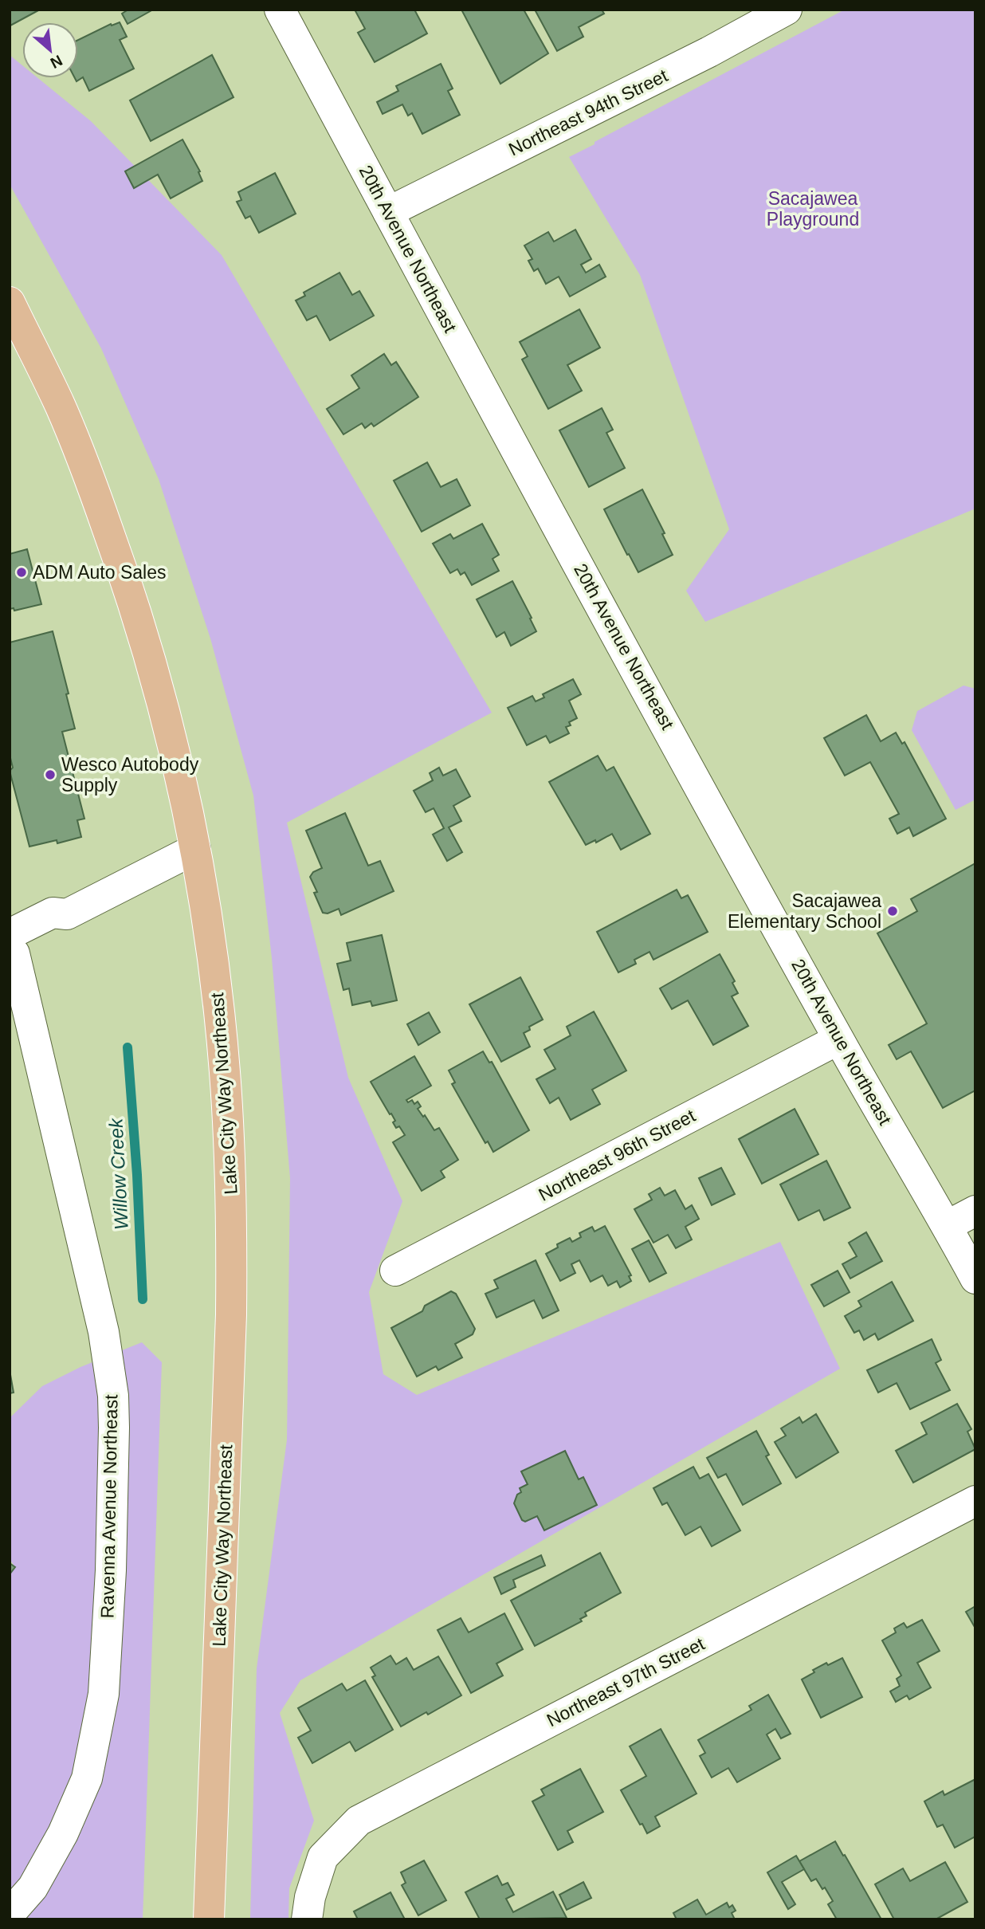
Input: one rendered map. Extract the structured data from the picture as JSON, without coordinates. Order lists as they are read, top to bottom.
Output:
{
  "streets": {
    "main road": ["Lake City Way Northeast"],
    "street": [
      "Northeast 94th Street",
      "20th Avenue Northeast",
      "Northeast 96th Street",
      "Ravenna Avenue Northeast",
      "Northeast 97th Street"
    ]
  },
  "crossings": [
    ["Northeast 94th Street", "20th Avenue Northeast"],
    ["20th Avenue Northeast", "Northeast 96th Street"]
  ],
  "water": ["Willow Creek"],
  "parks": ["Sacajawea Playground"],
  "places": ["ADM Auto Sales", "Wesco Autobody Supply", "Sacajawea Elementary School"],
  "north": "bottom right"
}
